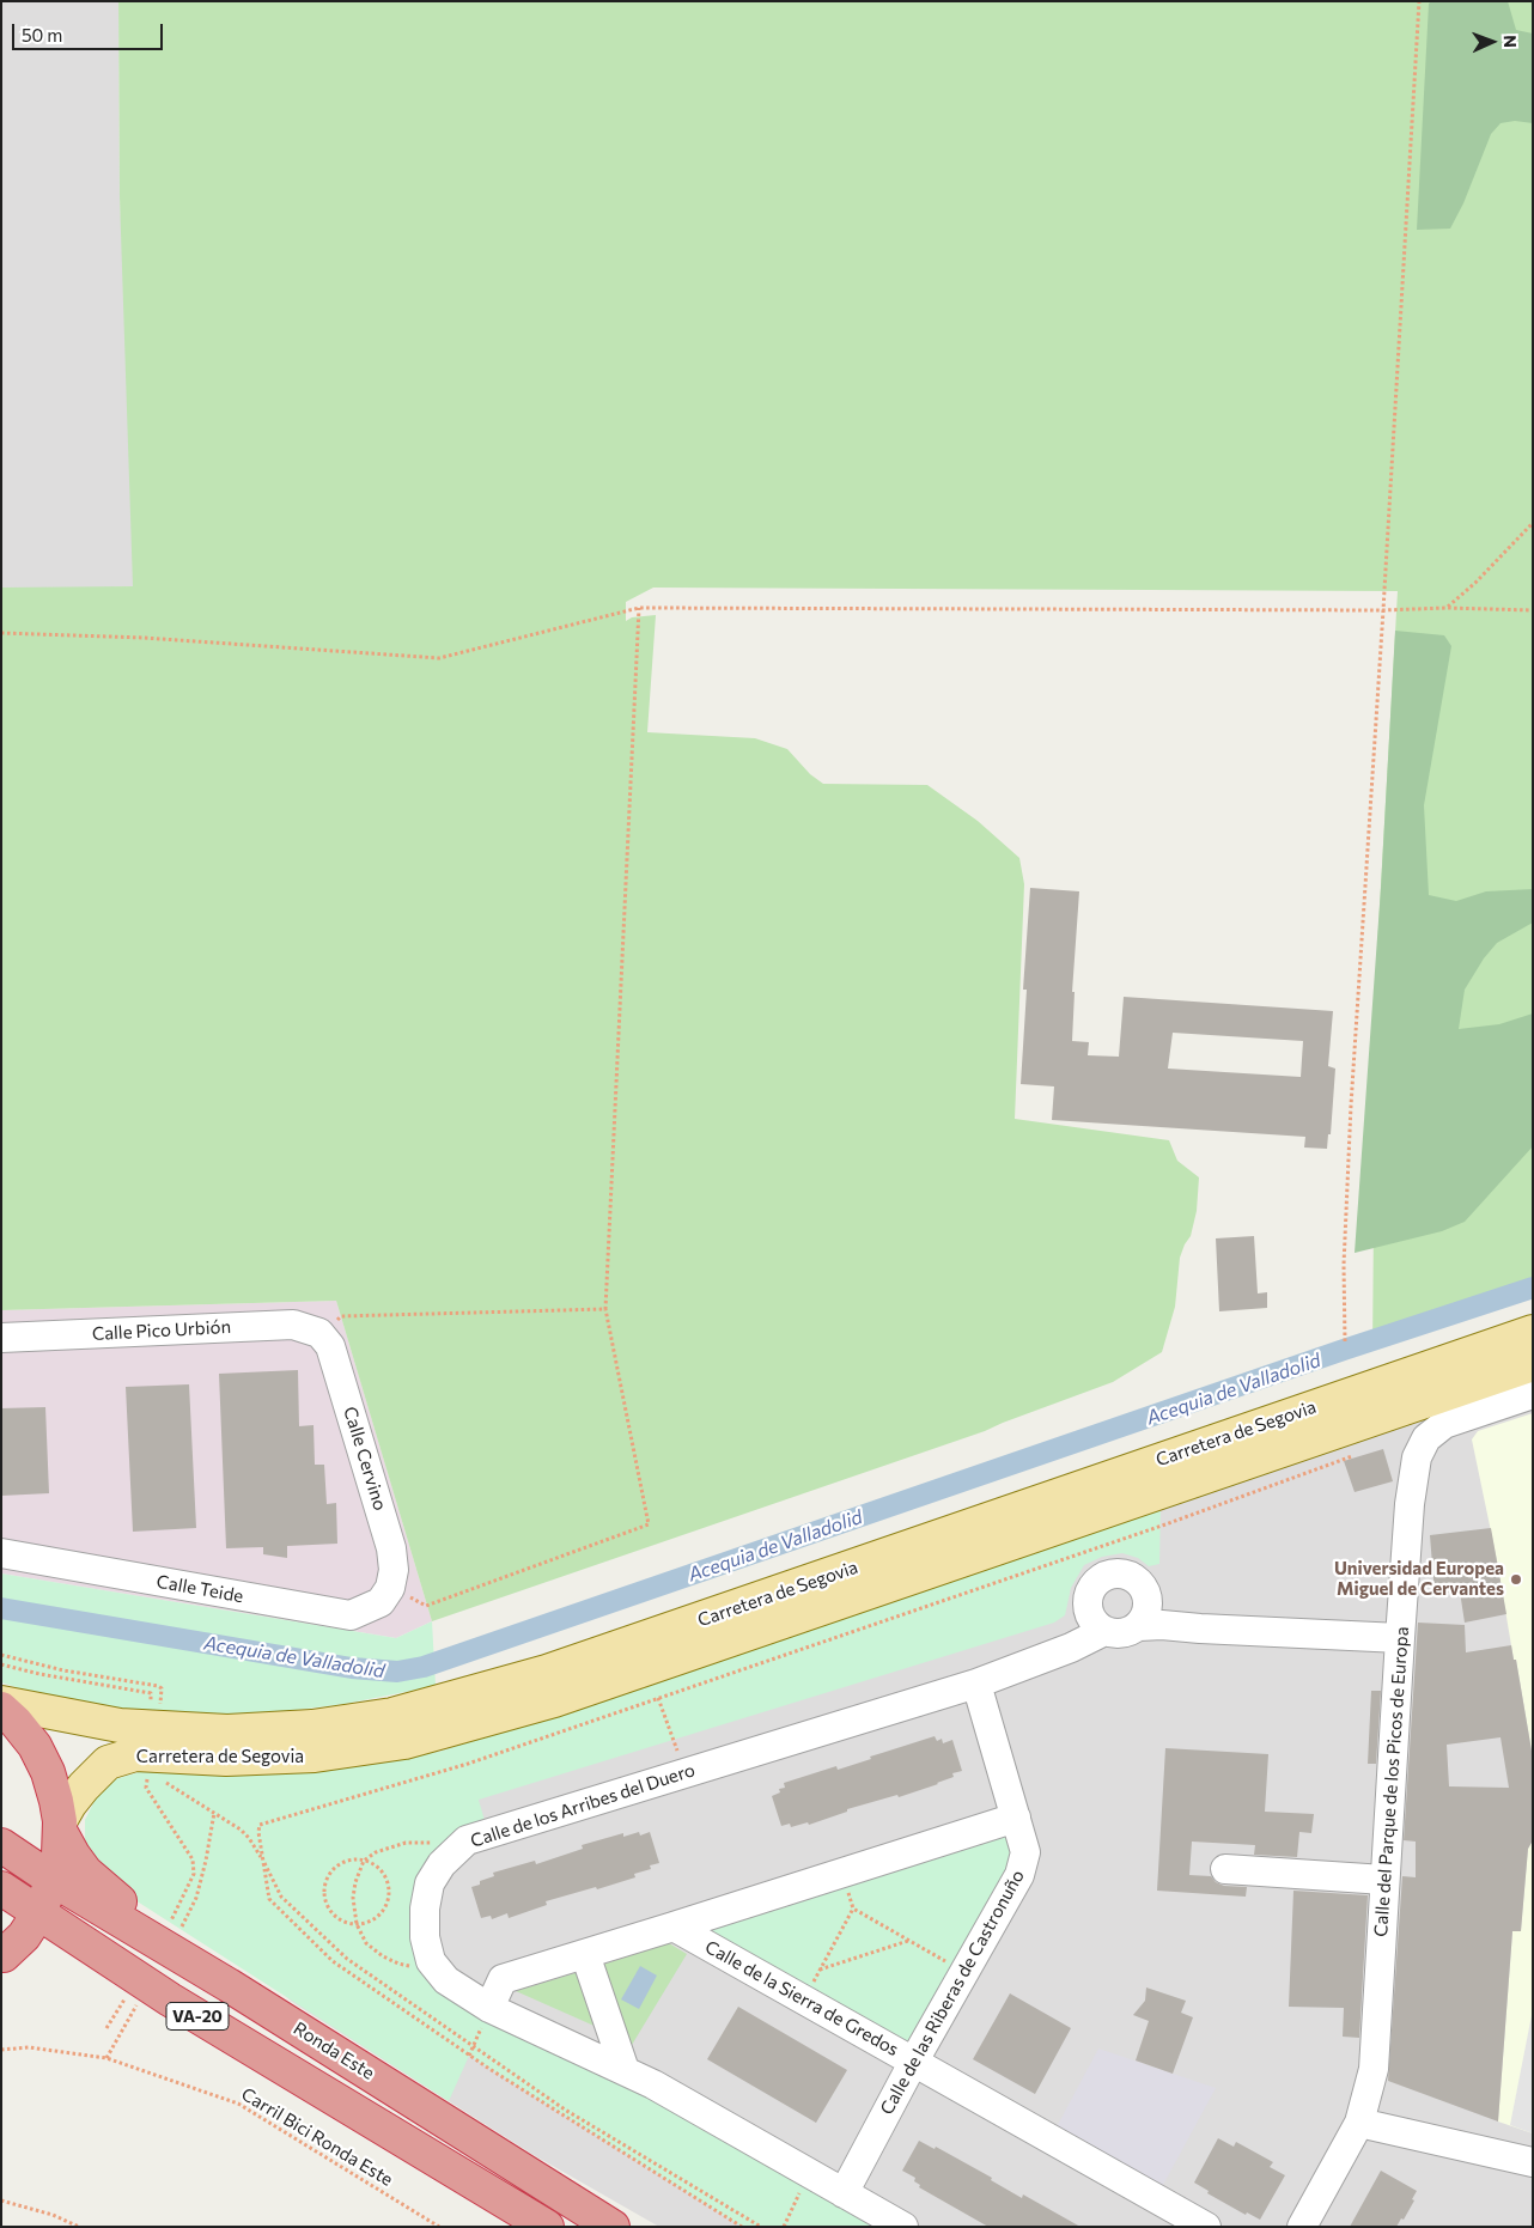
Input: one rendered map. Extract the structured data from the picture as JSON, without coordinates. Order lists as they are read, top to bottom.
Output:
{
  "streets": {
    "highway": ["VA-20", "Ronda Este"],
    "main road": ["Carretera de Segovia"],
    "street": [
      "Calle Pico Urbión",
      "Calle Cervino",
      "Calle Teide",
      "Calle del Parque de los Picos de Europa",
      "Calle de los Arribes del Duero",
      "Calle de las Riberas de Castronuño",
      "Calle de la Sierra de Gredos"
    ],
    "path": ["Carril Bici Ronda Este"]
  },
  "crossings": [
    ["Calle Pico Urbión", "Calle Cervino"],
    ["Calle Cervino", "Calle Teide"],
    ["Calle de los Arribes del Duero", "Calle de las Riberas de Castronuño"],
    ["Calle de las Riberas de Castronuño", "Calle de la Sierra de Gredos"]
  ],
  "water": ["Acequia de Valladolid"],
  "places": ["Universidad Europea Miguel de Cervantes"],
  "scale_bar": "50 m",
  "north": "right"
}
